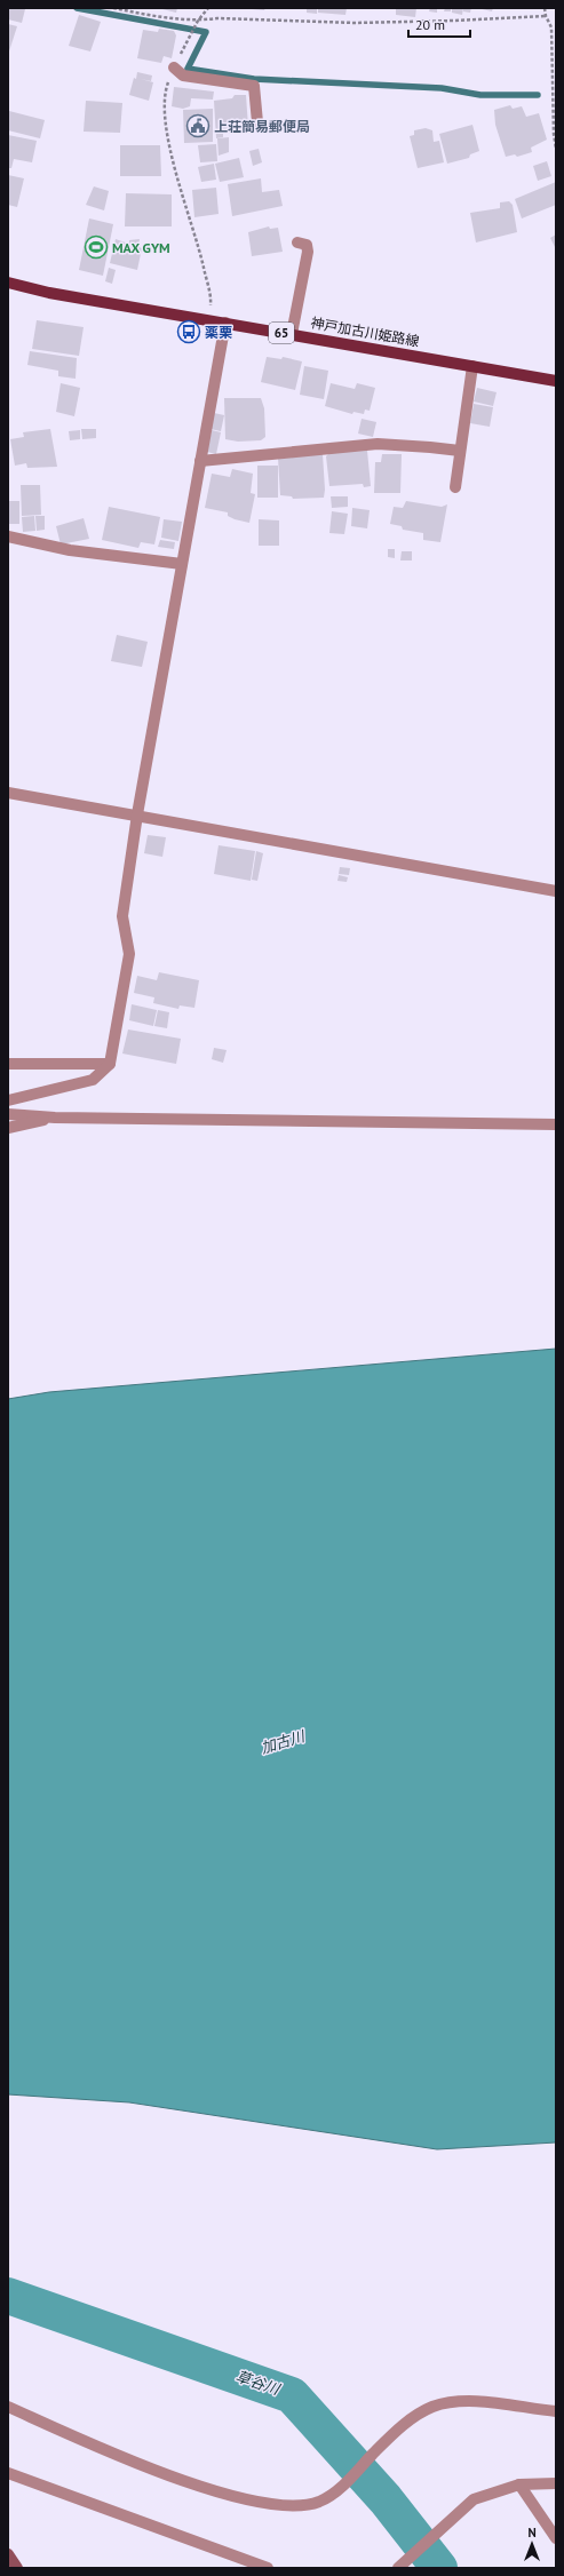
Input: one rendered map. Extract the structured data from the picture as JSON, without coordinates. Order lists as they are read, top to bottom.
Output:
{
  "streets": {
    "main road": ["神戸加古川姫路線", "65"]
  },
  "water": ["加古川", "草谷川"],
  "places": {
    "public building": ["上荘簡易郵便局"],
    "sports": ["MAX GYM"],
    "bus stop": ["薬栗"]
  },
  "scale_bar": "20 m",
  "north": "top"
}
